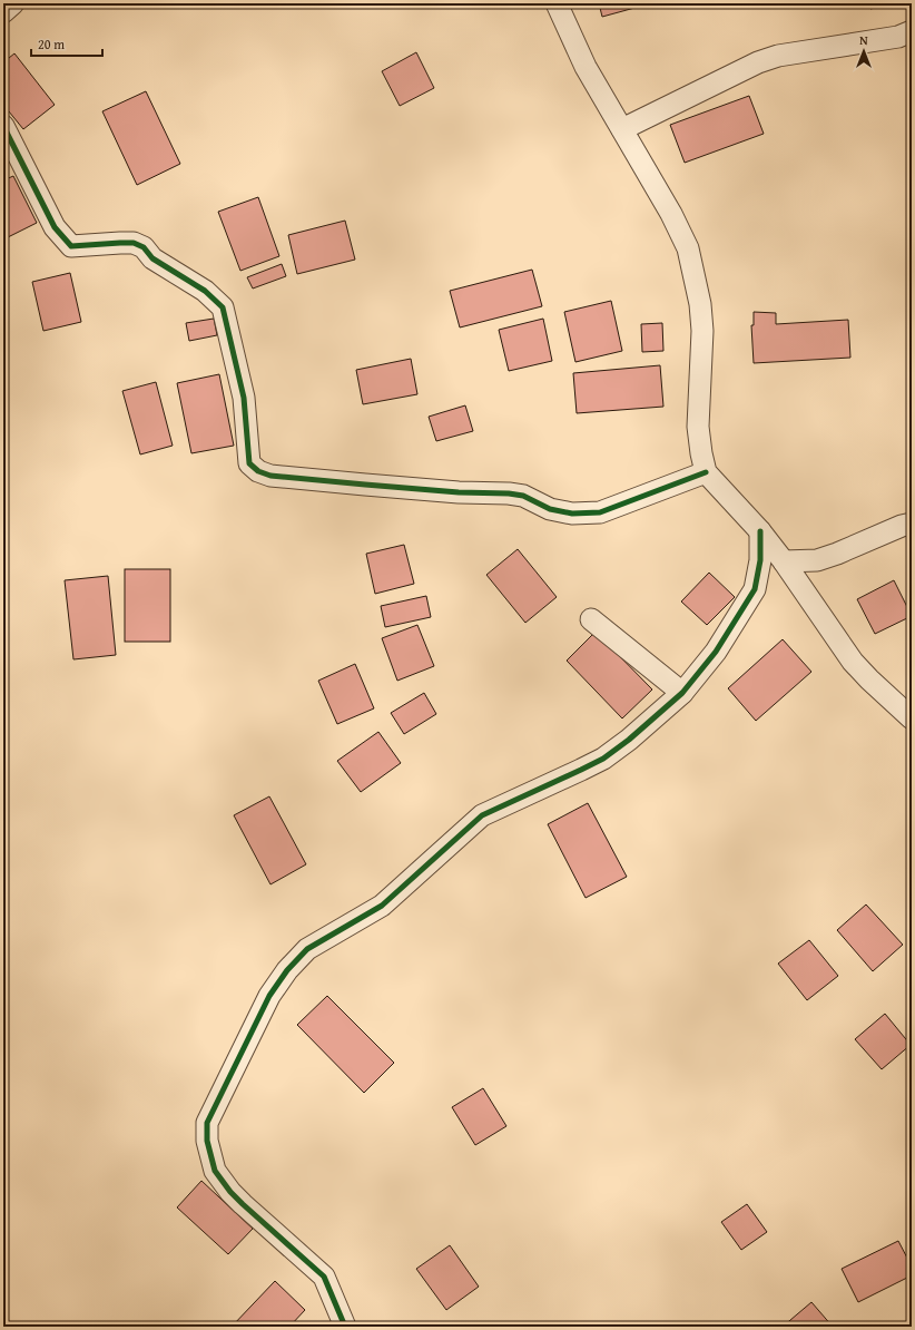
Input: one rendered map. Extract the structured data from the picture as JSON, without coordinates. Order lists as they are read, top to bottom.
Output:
{
  "scale_bar": "20 m",
  "north": "top"
}
